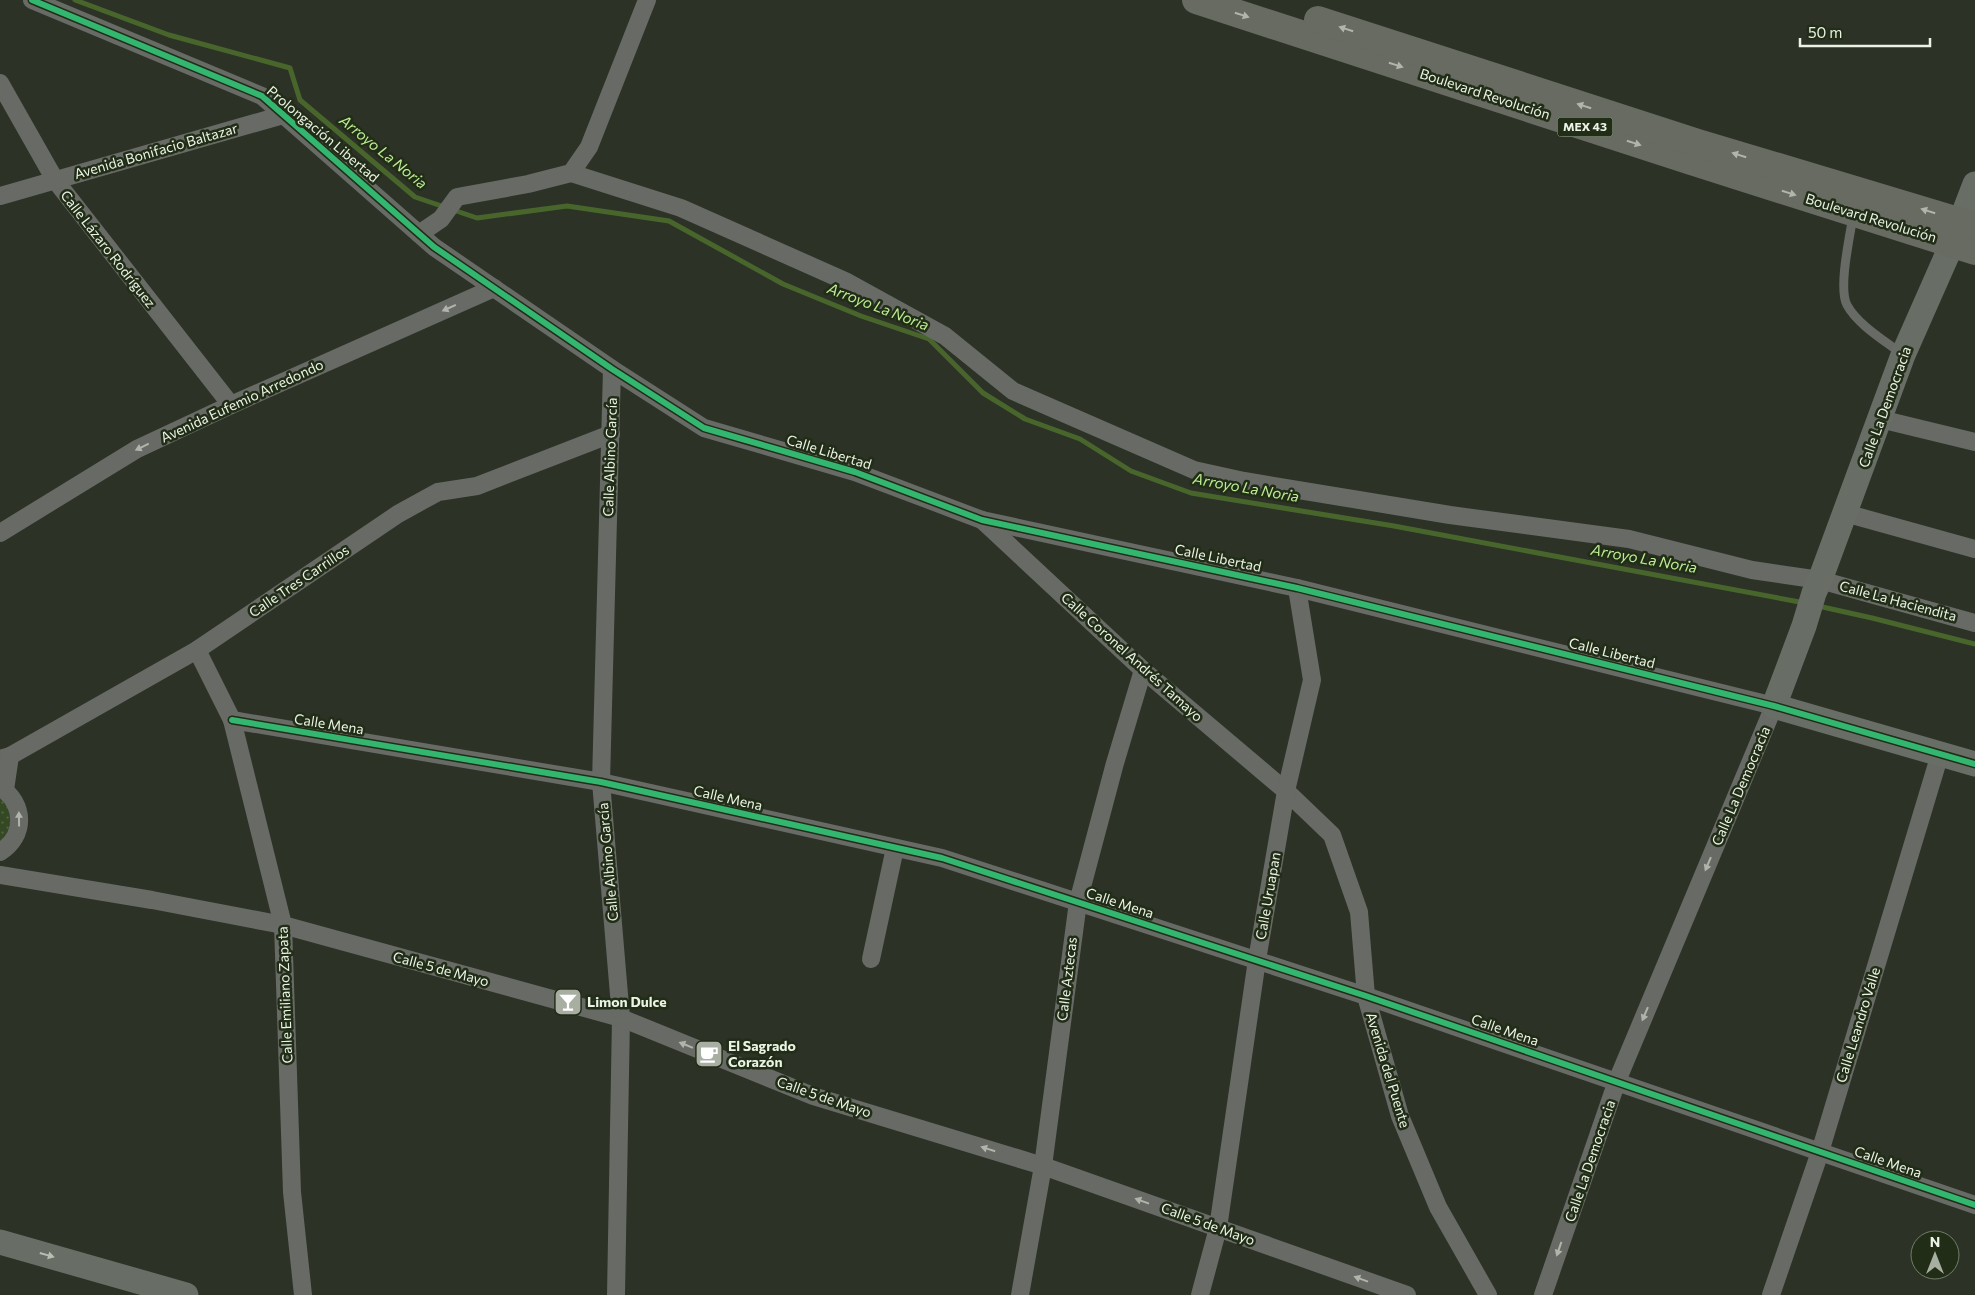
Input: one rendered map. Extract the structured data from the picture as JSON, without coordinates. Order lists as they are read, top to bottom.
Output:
{
  "streets": {
    "main road": ["Boulevard Revolución", "MEX 43"],
    "street": [
      "Prolongación Libertad",
      "Avenida Bonifacio Baltazar",
      "Calle Lázaro Rodríguez",
      "Avenida Eufemio Arredondo",
      "Calle La Democracia",
      "Calle Libertad",
      "Calle Albino García",
      "Calle Tres Carrillos",
      "Calle La Haciendita",
      "Calle Coronel Andrés Tamayo",
      "Calle Mena",
      "Calle Uruapan",
      "Calle 5 de Mayo",
      "Calle Aztecas",
      "Calle Emiliano Zapata",
      "Calle Leandro Valle",
      "Avenida del Puente"
    ]
  },
  "crossings": [
    ["Boulevard Revolución", "Calle La Democracia"],
    ["Prolongación Libertad", "Avenida Bonifacio Baltazar"],
    ["Prolongación Libertad", "Avenida Eufemio Arredondo"],
    ["Prolongación Libertad", "Calle Libertad"],
    ["Avenida Bonifacio Baltazar", "Calle Lázaro Rodríguez"],
    ["Calle Lázaro Rodríguez", "Avenida Eufemio Arredondo"],
    ["Avenida Eufemio Arredondo", "Calle Libertad"],
    ["Calle La Democracia", "Calle Libertad"],
    ["Calle La Democracia", "Calle La Haciendita"],
    ["Calle La Democracia", "Calle Mena"],
    ["Calle Libertad", "Calle Albino García"],
    ["Calle Libertad", "Calle Coronel Andrés Tamayo"],
    ["Calle Libertad", "Calle Uruapan"],
    ["Calle Libertad", "Calle Leandro Valle"],
    ["Calle Albino García", "Calle Tres Carrillos"],
    ["Calle Albino García", "Calle Mena"],
    ["Calle Albino García", "Calle 5 de Mayo"],
    ["Calle Tres Carrillos", "Calle Emiliano Zapata"],
    ["Calle Coronel Andrés Tamayo", "Calle Uruapan"],
    ["Calle Coronel Andrés Tamayo", "Calle Aztecas"],
    ["Calle Coronel Andrés Tamayo", "Avenida del Puente"],
    ["Calle Mena", "Calle Uruapan"],
    ["Calle Mena", "Calle Aztecas"],
    ["Calle Mena", "Calle Emiliano Zapata"],
    ["Calle Mena", "Calle Leandro Valle"],
    ["Calle Mena", "Avenida del Puente"],
    ["Calle Uruapan", "Calle 5 de Mayo"],
    ["Calle Uruapan", "Avenida del Puente"],
    ["Calle 5 de Mayo", "Calle Aztecas"],
    ["Calle 5 de Mayo", "Calle Emiliano Zapata"]
  ],
  "one_way": ["Avenida Eufemio Arredondo", "Calle La Democracia", "Calle 5 de Mayo"],
  "water": ["Arroyo La Noria"],
  "places": {
    "bar": ["Limon Dulce"],
    "cafe": ["El Sagrado Corazón"]
  },
  "scale_bar": "50 m",
  "north": "top"
}
